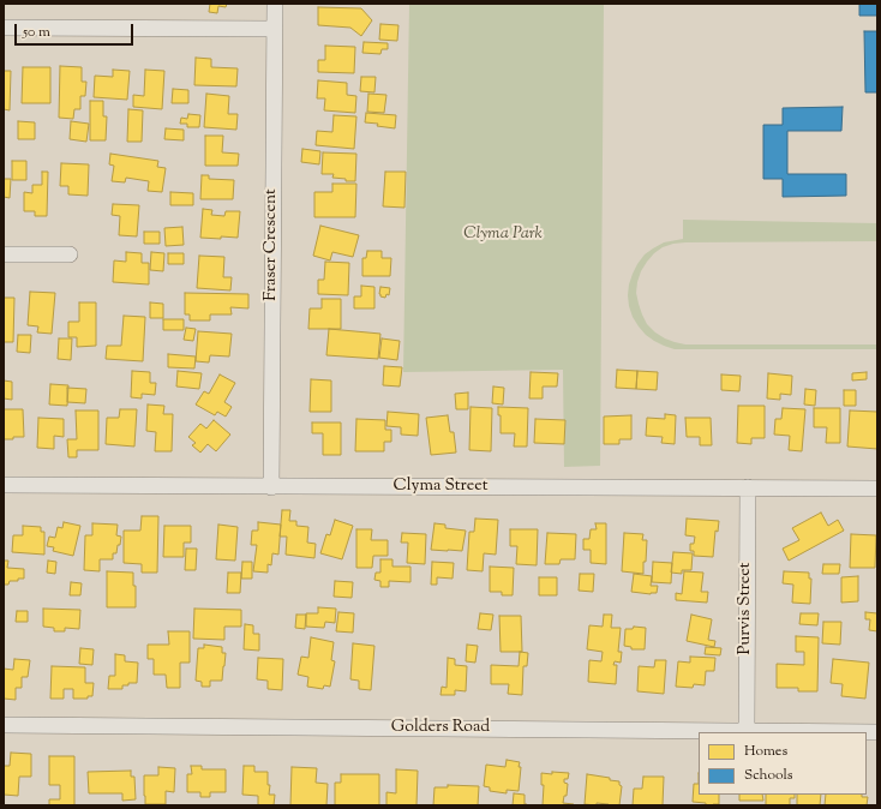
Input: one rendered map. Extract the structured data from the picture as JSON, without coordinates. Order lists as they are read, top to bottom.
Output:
{
  "streets": {
    "street": [
      "Fraser Crescent",
      "Clyma Street",
      "Purvis Street",
      "Golders Road"
    ]
  },
  "crossings": [
    ["Fraser Crescent", "Clyma Street"],
    ["Clyma Street", "Purvis Street"],
    ["Purvis Street", "Golders Road"]
  ],
  "parks": ["Clyma Park"],
  "legend": ["Homes", "Schools"],
  "scale_bar": "50 m"
}
